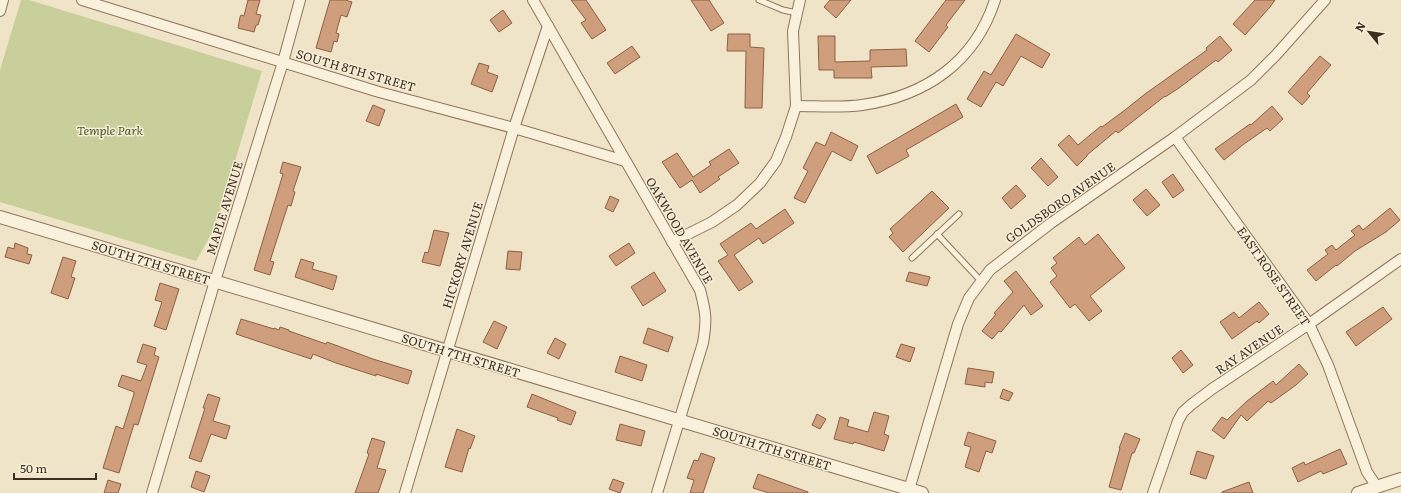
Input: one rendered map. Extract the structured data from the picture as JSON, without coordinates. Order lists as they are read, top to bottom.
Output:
{
  "streets": {
    "street": [
      "SOUTH 8TH STREET",
      "GOLDSBORO AVENUE",
      "MAPLE AVENUE",
      "OAKWOOD AVENUE",
      "HICKORY AVENUE",
      "SOUTH 7TH STREET",
      "EAST ROSE STREET",
      "RAY AVENUE"
    ]
  },
  "crossings": [
    ["SOUTH 8TH STREET", "MAPLE AVENUE"],
    ["SOUTH 8TH STREET", "OAKWOOD AVENUE"],
    ["SOUTH 8TH STREET", "HICKORY AVENUE"],
    ["GOLDSBORO AVENUE", "SOUTH 7TH STREET"],
    ["GOLDSBORO AVENUE", "EAST ROSE STREET"],
    ["MAPLE AVENUE", "SOUTH 7TH STREET"],
    ["OAKWOOD AVENUE", "HICKORY AVENUE"],
    ["OAKWOOD AVENUE", "SOUTH 7TH STREET"],
    ["HICKORY AVENUE", "SOUTH 7TH STREET"],
    ["EAST ROSE STREET", "RAY AVENUE"]
  ],
  "parks": ["Temple Park"],
  "scale_bar": "50 m",
  "north": "top left"
}
